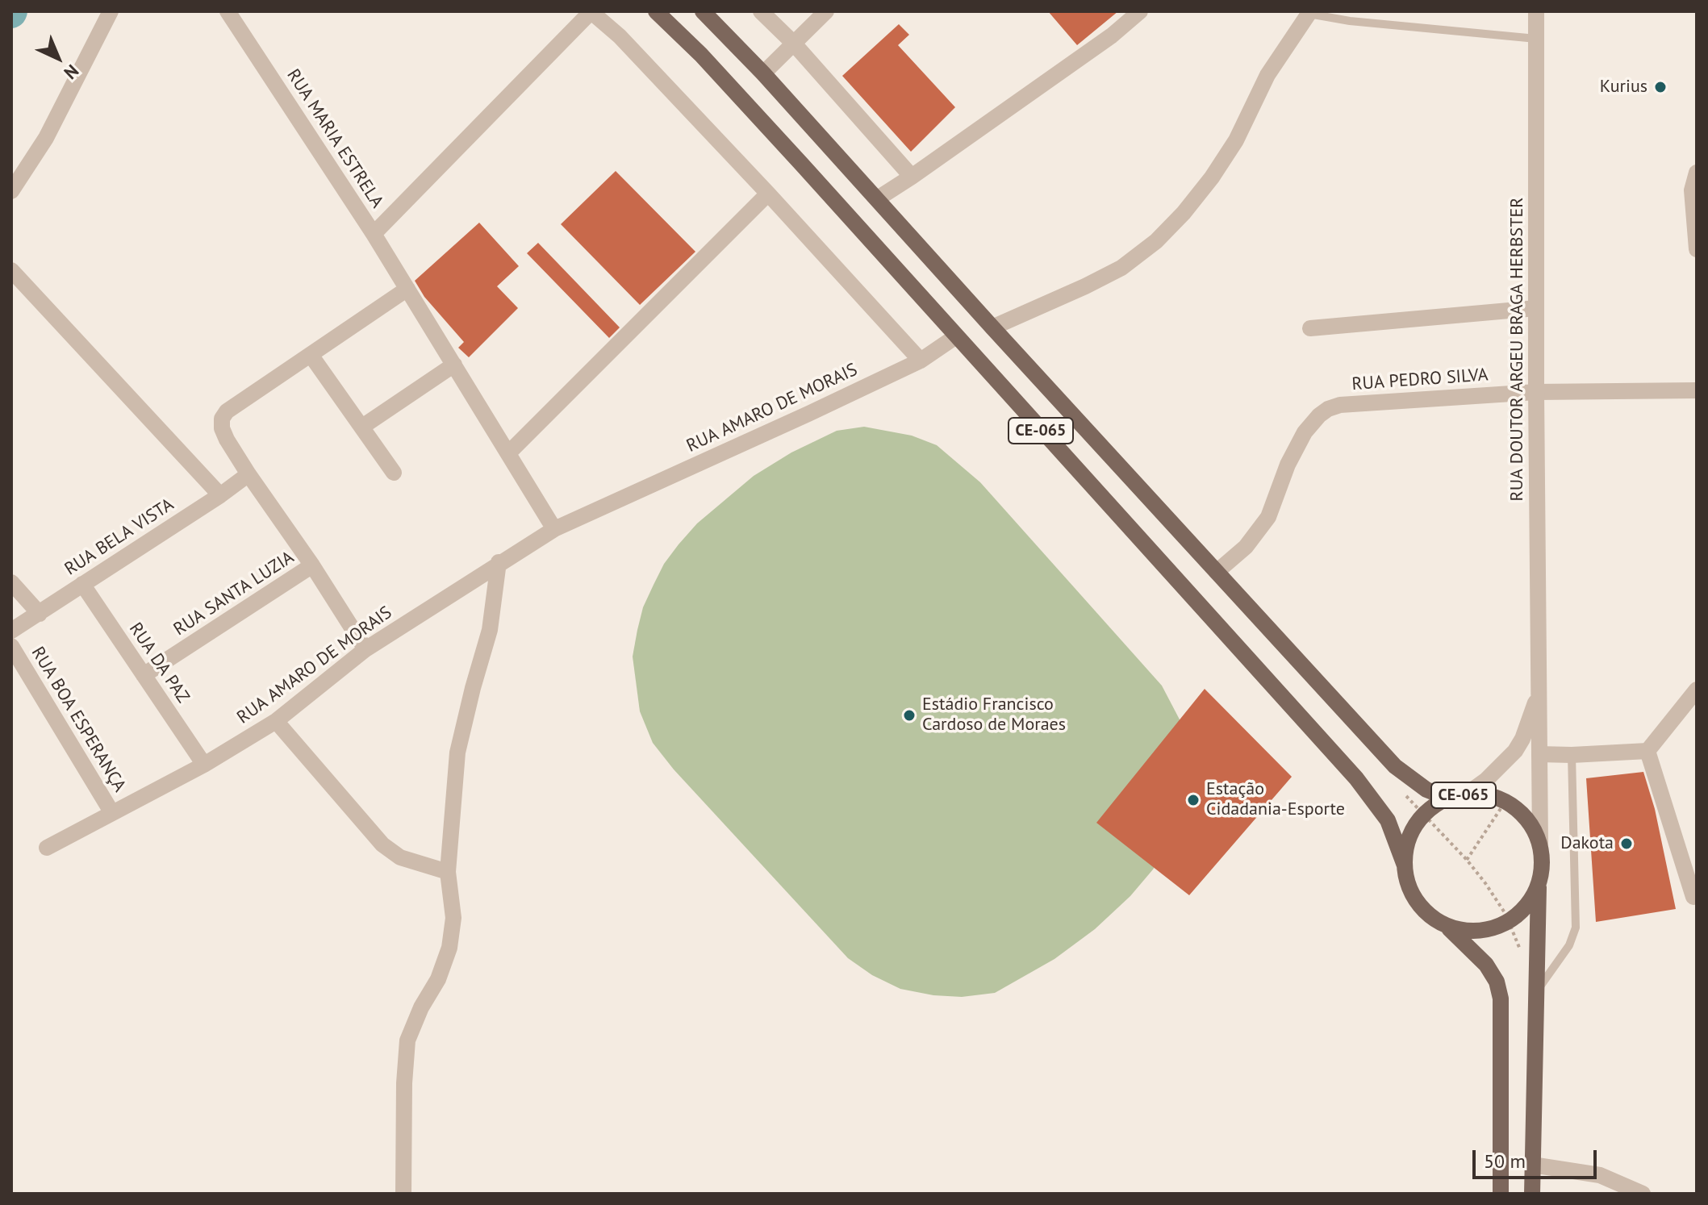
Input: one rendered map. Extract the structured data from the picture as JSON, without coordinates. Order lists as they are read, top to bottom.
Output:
{
  "streets": {
    "main road": ["CE-065"],
    "street": [
      "RUA MARIA ESTRELA",
      "RUA DOUTOR ARGEU BRAGA HERBSTER",
      "RUA PEDRO SILVA",
      "RUA AMARO DE MORAIS",
      "RUA BELA VISTA",
      "RUA SANTA LUZIA",
      "RUA DA PAZ",
      "RUA BOA ESPERANÇA"
    ]
  },
  "crossings": [
    ["RUA MARIA ESTRELA", "RUA AMARO DE MORAIS"],
    ["RUA DOUTOR ARGEU BRAGA HERBSTER", "RUA PEDRO SILVA"],
    ["RUA DOUTOR ARGEU BRAGA HERBSTER", "CE-065"],
    ["RUA PEDRO SILVA", "CE-065"],
    ["RUA AMARO DE MORAIS", "CE-065"],
    ["RUA AMARO DE MORAIS", "RUA DA PAZ"],
    ["RUA AMARO DE MORAIS", "RUA BOA ESPERANÇA"],
    ["RUA BELA VISTA", "RUA DA PAZ"],
    ["RUA SANTA LUZIA", "RUA DA PAZ"]
  ],
  "places": [
    "Kurius",
    "Estádio Francisco Cardoso de Moraes",
    "Estação Cidadania-Esporte",
    "Dakota"
  ],
  "scale_bar": "50 m",
  "north": "bottom right"
}
